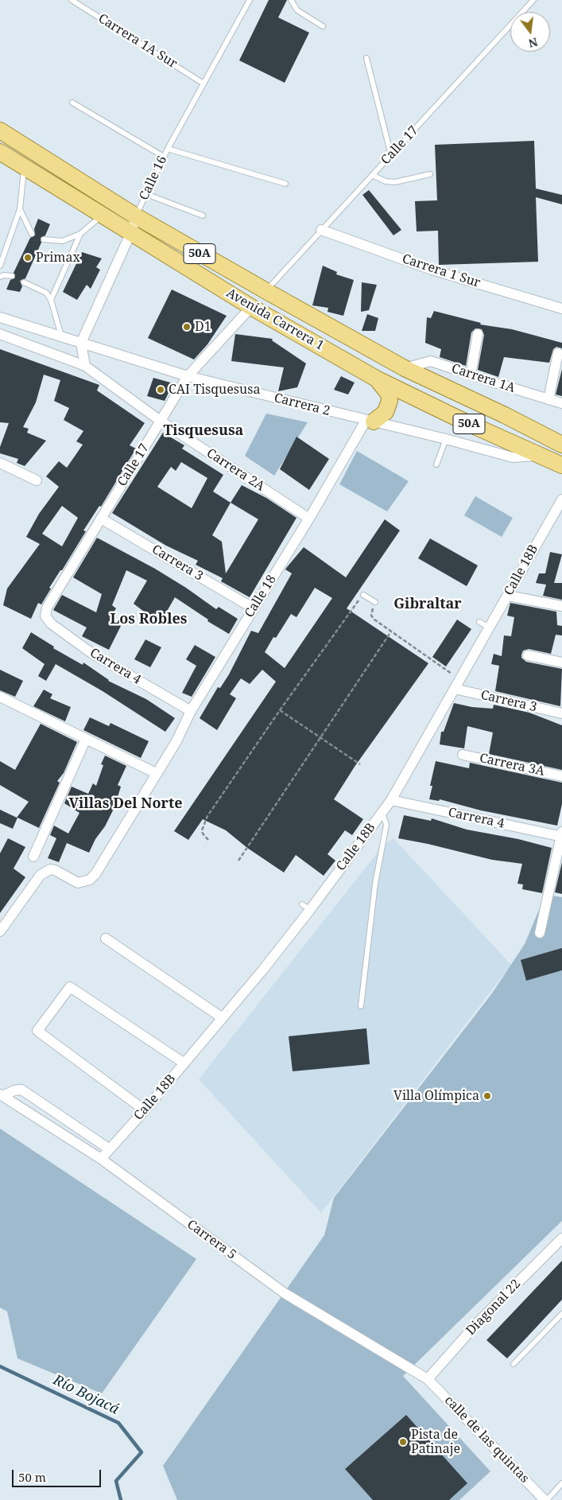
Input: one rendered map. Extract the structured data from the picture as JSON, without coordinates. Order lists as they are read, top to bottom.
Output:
{
  "streets": {
    "main road": ["50A", "Avenida Carrera 1"],
    "street": [
      "Calle 17",
      "Calle 16",
      "Carrera 1 Sur",
      "Carrera 1A",
      "Carrera 2",
      "Carrera 2A",
      "Carrera 3",
      "Calle 18B",
      "Calle 18",
      "Carrera 4",
      "Carrera 3A",
      "Carrera 5",
      "Diagonal 22",
      "calle de las quintas"
    ],
    "lane": ["Carrera 1A Sur"]
  },
  "crossings": [
    ["Carrera 1A Sur", "Calle 16"],
    ["Calle 17", "Carrera 1 Sur"],
    ["Calle 17", "Avenida Carrera 1"],
    ["Calle 17", "Carrera 2"],
    ["Calle 17", "Carrera 2A"],
    ["Calle 17", "Carrera 3"],
    ["Calle 17", "Carrera 4"],
    ["Calle 16", "Avenida Carrera 1"],
    ["Calle 16", "Carrera 2"],
    ["Avenida Carrera 1", "Carrera 1A"],
    ["Avenida Carrera 1", "Carrera 2"],
    ["Carrera 2", "Calle 18"],
    ["Carrera 2A", "Calle 18"],
    ["Carrera 3", "Calle 18B"],
    ["Carrera 3", "Calle 18"],
    ["Calle 18B", "Carrera 4"],
    ["Calle 18B", "Carrera 5"],
    ["Calle 18", "Carrera 4"],
    ["Carrera 5", "Diagonal 22"],
    ["Carrera 5", "calle de las quintas"],
    ["Diagonal 22", "calle de las quintas"]
  ],
  "districts": [
    "Tisquesusa",
    "Gibraltar",
    "Los Robles",
    "Villas Del Norte"
  ],
  "water": ["Río Bojacá"],
  "places": [
    "Primax",
    "D1",
    "CAI Tisquesusa",
    "Villa Olímpica",
    "Pista de Patinaje"
  ],
  "scale_bar": "50 m",
  "north": "bottom"
}
